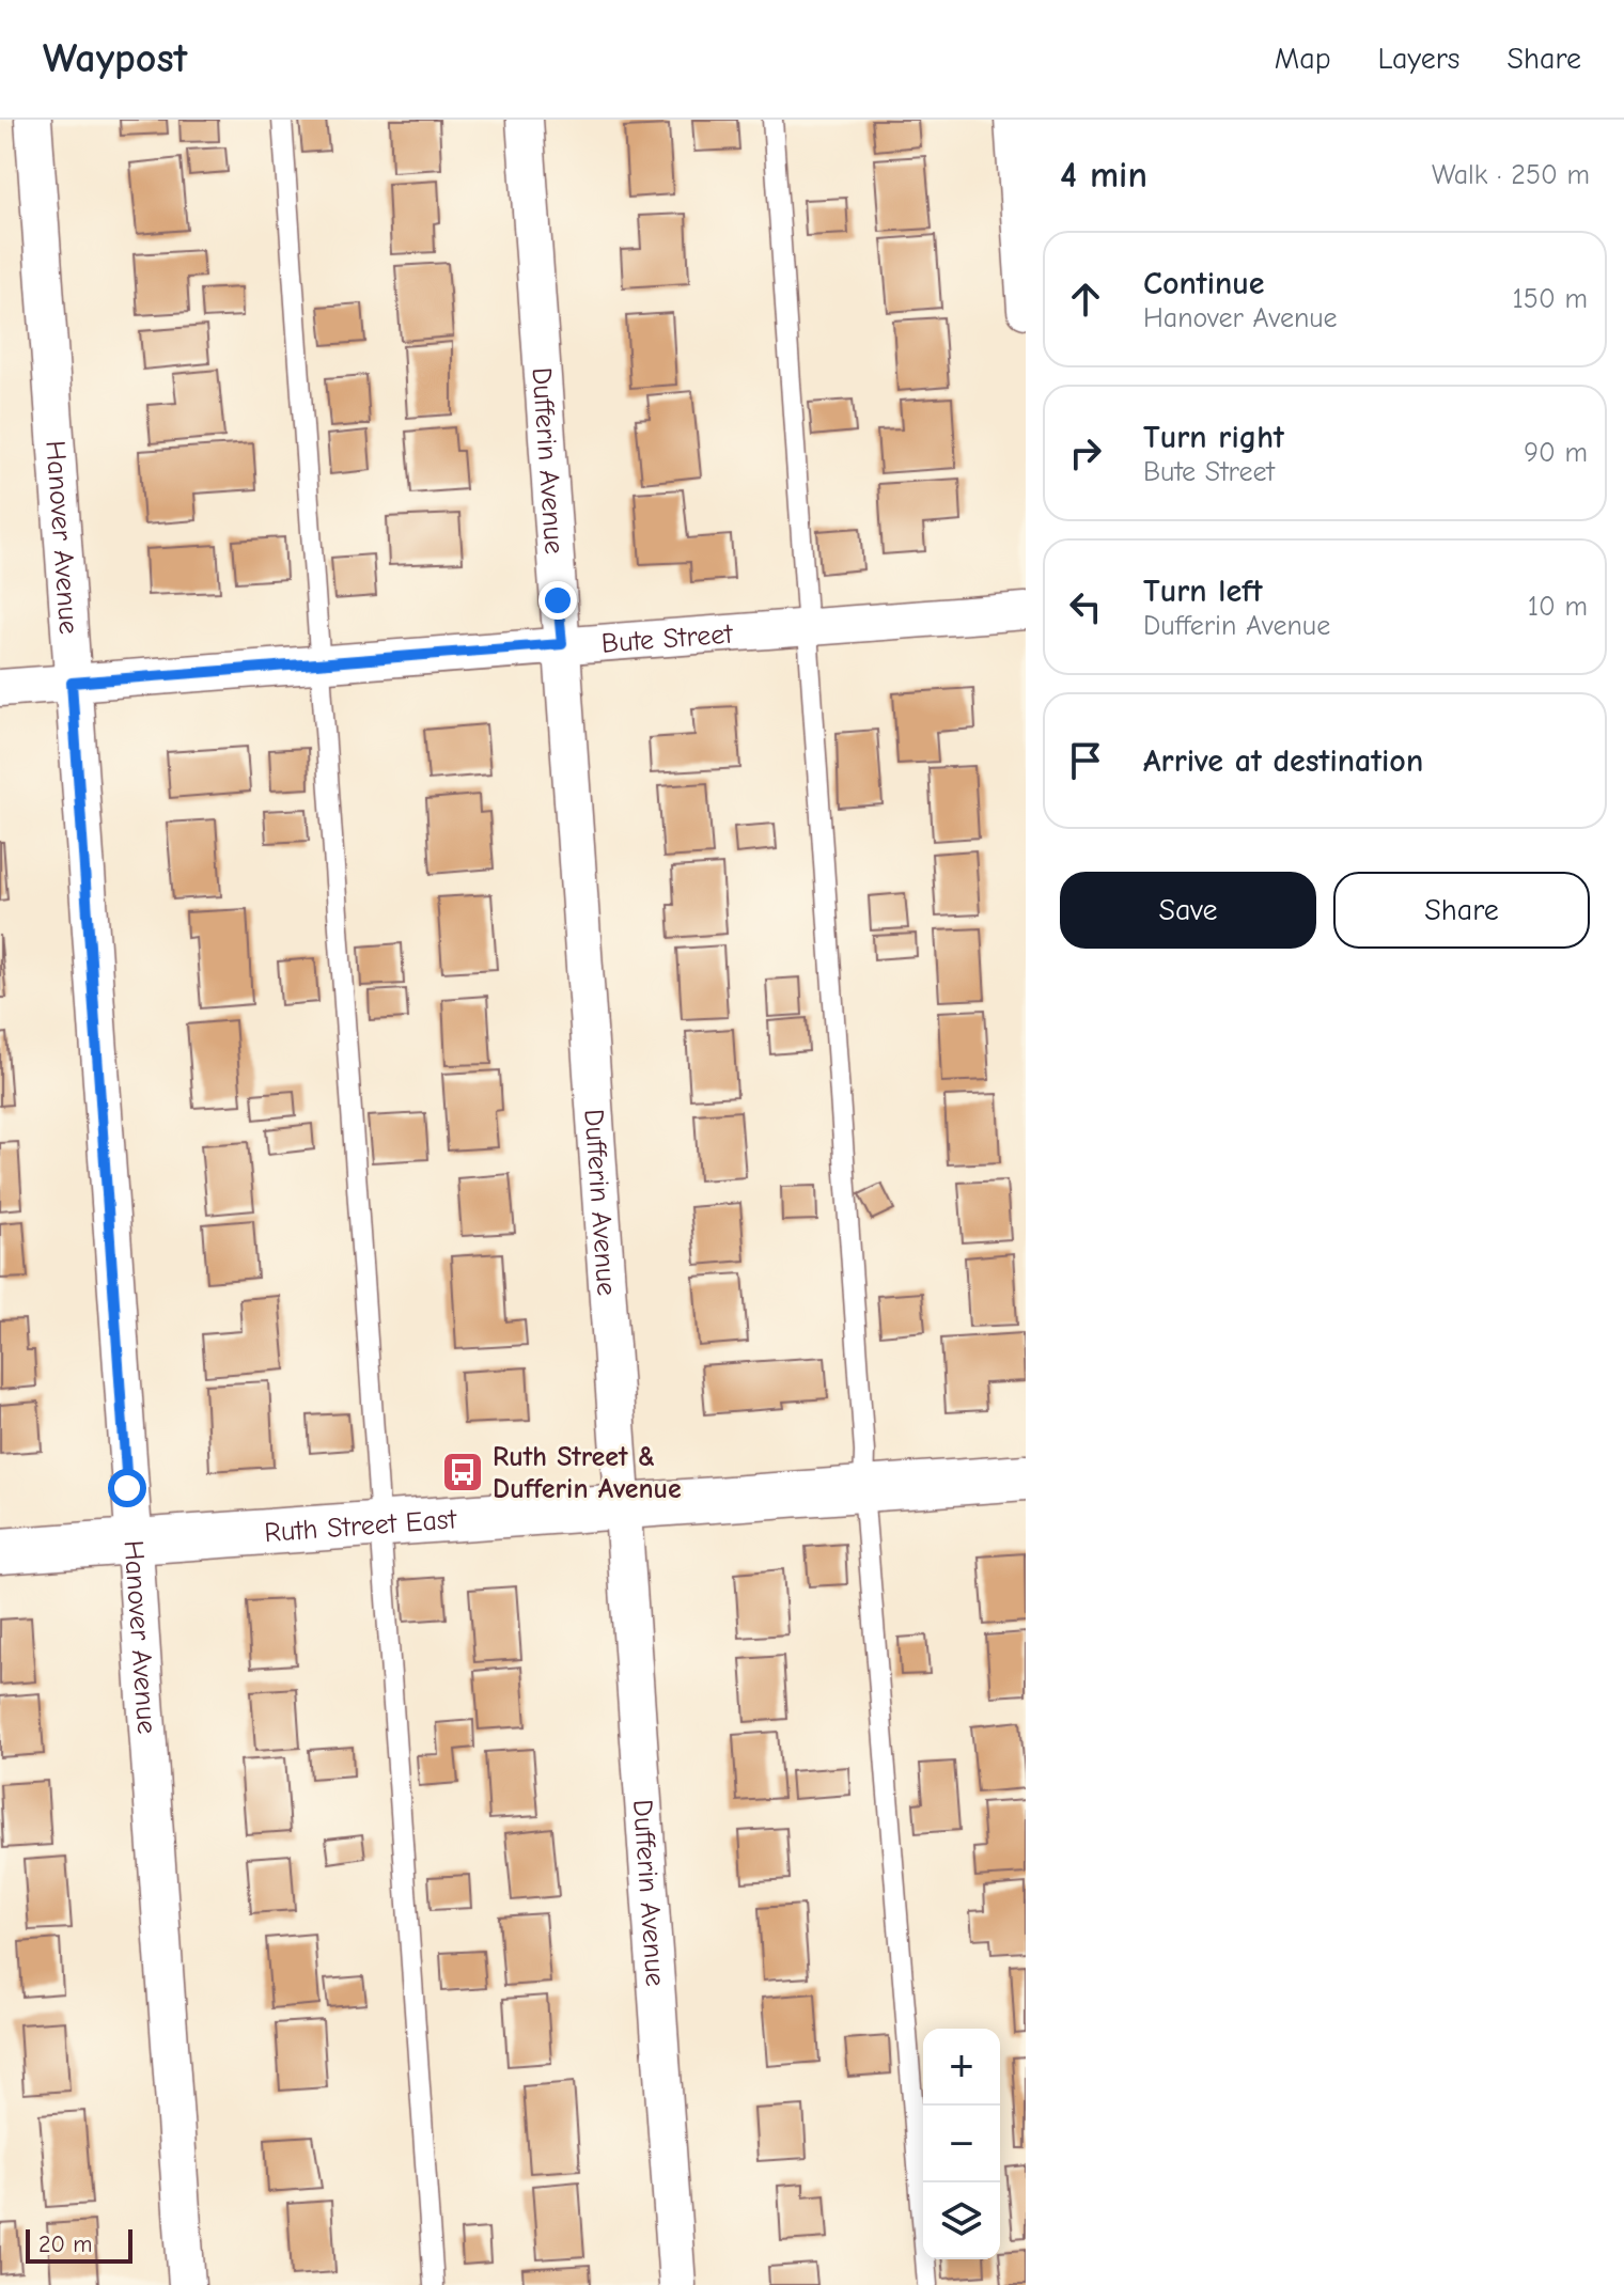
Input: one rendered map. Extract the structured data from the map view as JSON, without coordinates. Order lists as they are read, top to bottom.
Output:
{
  "streets": {
    "street": [
      "Dufferin Avenue",
      "Hanover Avenue",
      "Bute Street",
      "Ruth Street East"
    ]
  },
  "crossings": [
    ["Dufferin Avenue", "Bute Street"],
    ["Dufferin Avenue", "Ruth Street East"],
    ["Hanover Avenue", "Bute Street"],
    ["Hanover Avenue", "Ruth Street East"]
  ],
  "places": {
    "bus stop": ["Ruth Street & Dufferin Avenue"]
  },
  "scale_bar": "20 m",
  "page": {
    "header": "Waypost",
    "nav": ["Map", "Layers", "Share"],
    "heading": ["4 min", "Walk · 250 m"],
    "list": [
      ["Continue", "Hanover Avenue", "150 m"],
      ["Turn right", "Bute Street", "90 m"],
      ["Turn left", "Dufferin Avenue", "10 m"],
      "Arrive at destination"
    ],
    "buttons": ["Save", "Share"],
    "map_buttons": ["+", "−"],
    "scale": "20 m"
  }
}
